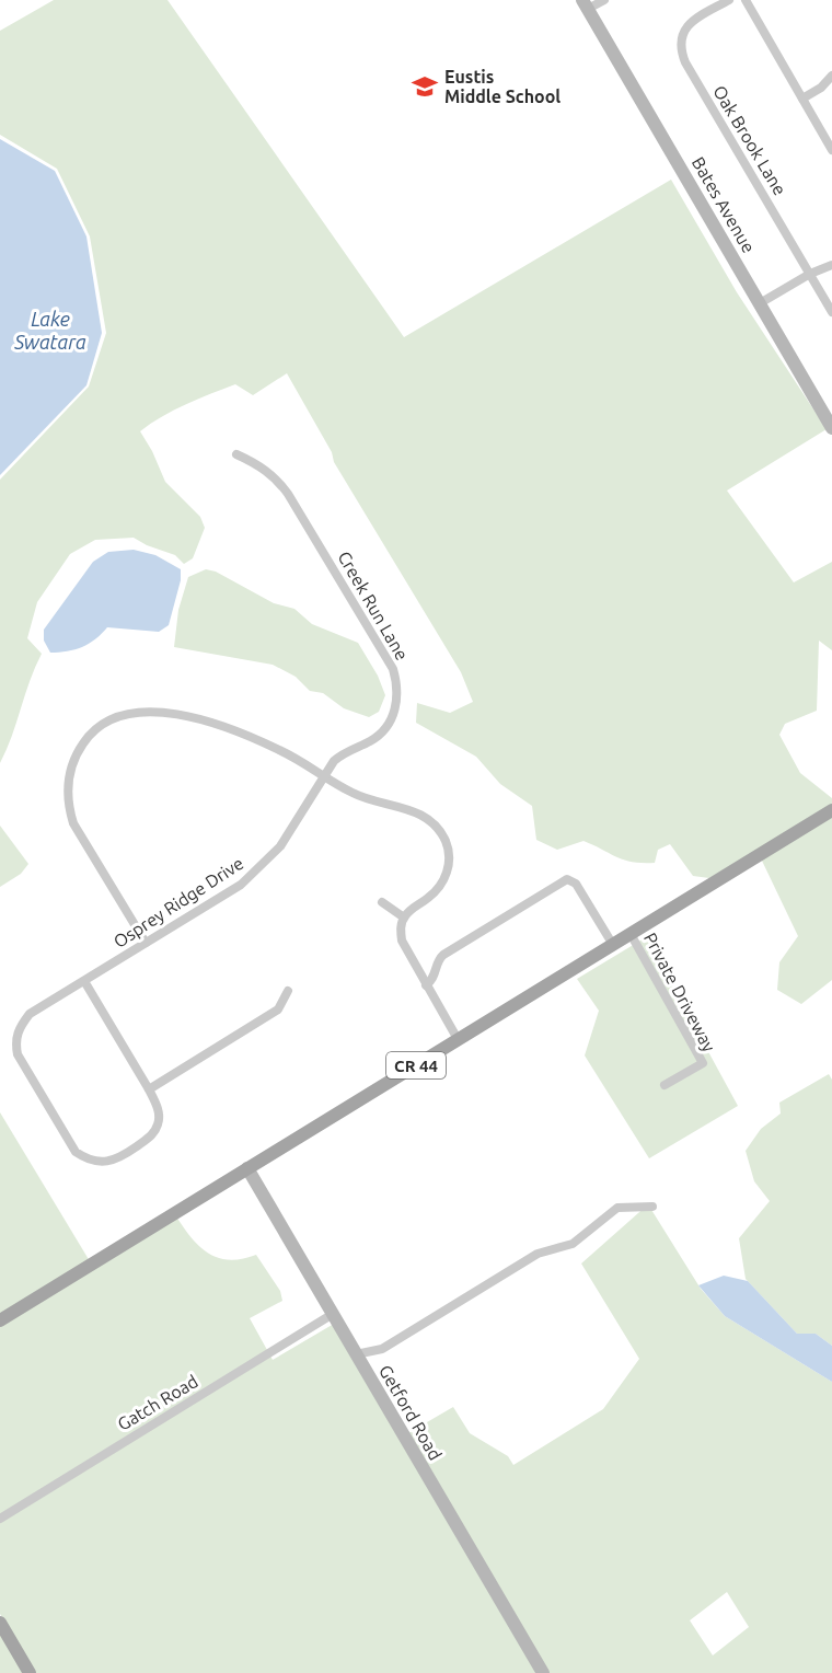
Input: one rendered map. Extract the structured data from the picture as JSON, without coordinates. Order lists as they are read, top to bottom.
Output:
{
  "streets": {
    "main road": ["CR 44"],
    "street": [
      "Oak Brook Lane",
      "Bates Avenue",
      "Creek Run Lane",
      "Osprey Ridge Drive",
      "Private Driveway",
      "Gatch Road",
      "Getford Road"
    ]
  },
  "crossings": [
    ["Creek Run Lane", "Osprey Ridge Drive"],
    ["Private Driveway", "CR 44"],
    ["CR 44", "Getford Road"],
    ["Gatch Road", "Getford Road"]
  ],
  "water": ["Lake Swatara"],
  "places": {
    "school or university": ["Eustis Middle School"]
  }
}
